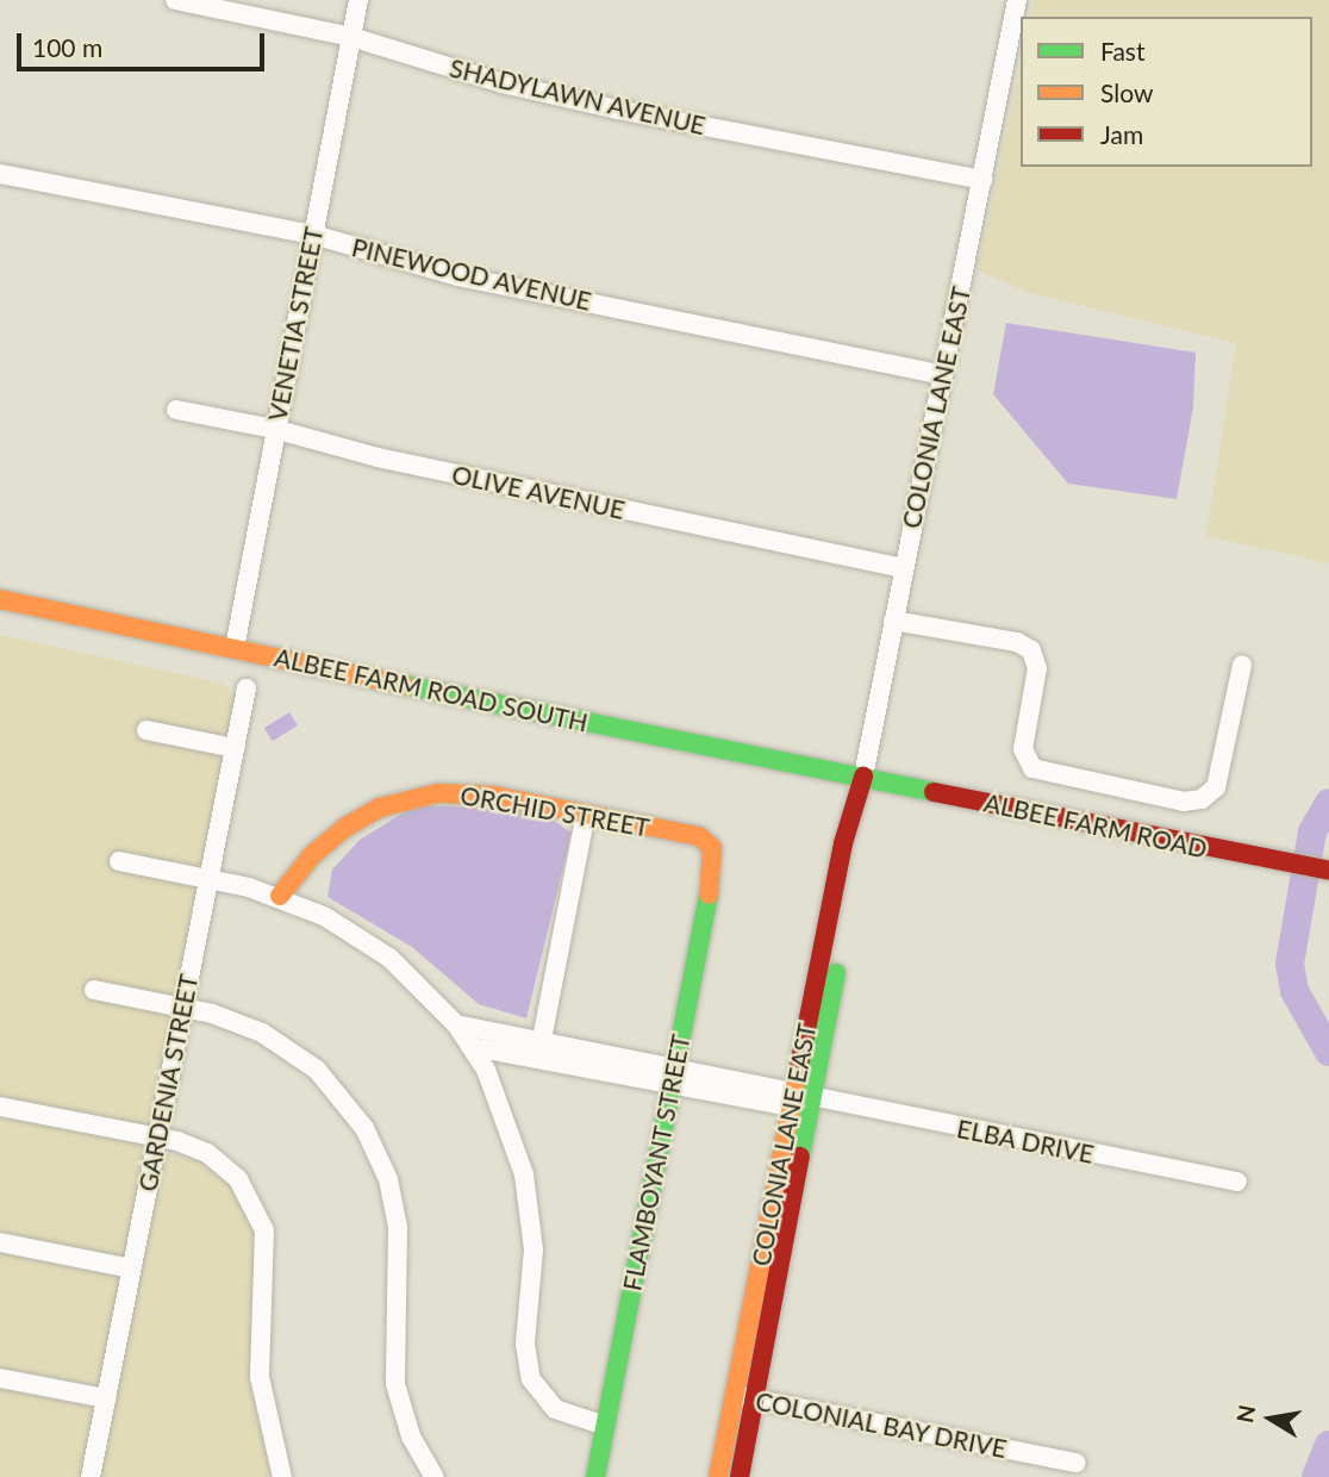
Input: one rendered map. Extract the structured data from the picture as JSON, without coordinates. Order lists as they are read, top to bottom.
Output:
{
  "streets": {
    "street": [
      "SHADYLAWN AVENUE",
      "PINEWOOD AVENUE",
      "VENETIA STREET",
      "COLONIA LANE EAST",
      "OLIVE AVENUE",
      "ALBEE FARM ROAD SOUTH",
      "ORCHID STREET",
      "ALBEE FARM ROAD",
      "GARDENIA STREET",
      "ELBA DRIVE",
      "FLAMBOYANT STREET",
      "COLONIAL BAY DRIVE"
    ]
  },
  "crossings": [
    ["SHADYLAWN AVENUE", "VENETIA STREET"],
    ["SHADYLAWN AVENUE", "COLONIA LANE EAST"],
    ["PINEWOOD AVENUE", "VENETIA STREET"],
    ["PINEWOOD AVENUE", "COLONIA LANE EAST"],
    ["VENETIA STREET", "OLIVE AVENUE"],
    ["VENETIA STREET", "ALBEE FARM ROAD SOUTH"],
    ["COLONIA LANE EAST", "OLIVE AVENUE"],
    ["COLONIA LANE EAST", "ALBEE FARM ROAD SOUTH"],
    ["COLONIA LANE EAST", "ALBEE FARM ROAD"],
    ["COLONIA LANE EAST", "ELBA DRIVE"],
    ["COLONIA LANE EAST", "COLONIAL BAY DRIVE"],
    ["ALBEE FARM ROAD SOUTH", "ALBEE FARM ROAD"],
    ["ORCHID STREET", "FLAMBOYANT STREET"],
    ["ELBA DRIVE", "FLAMBOYANT STREET"]
  ],
  "legend": ["Fast", "Slow", "Jam"],
  "scale_bar": "100 m",
  "north": "left"
}
